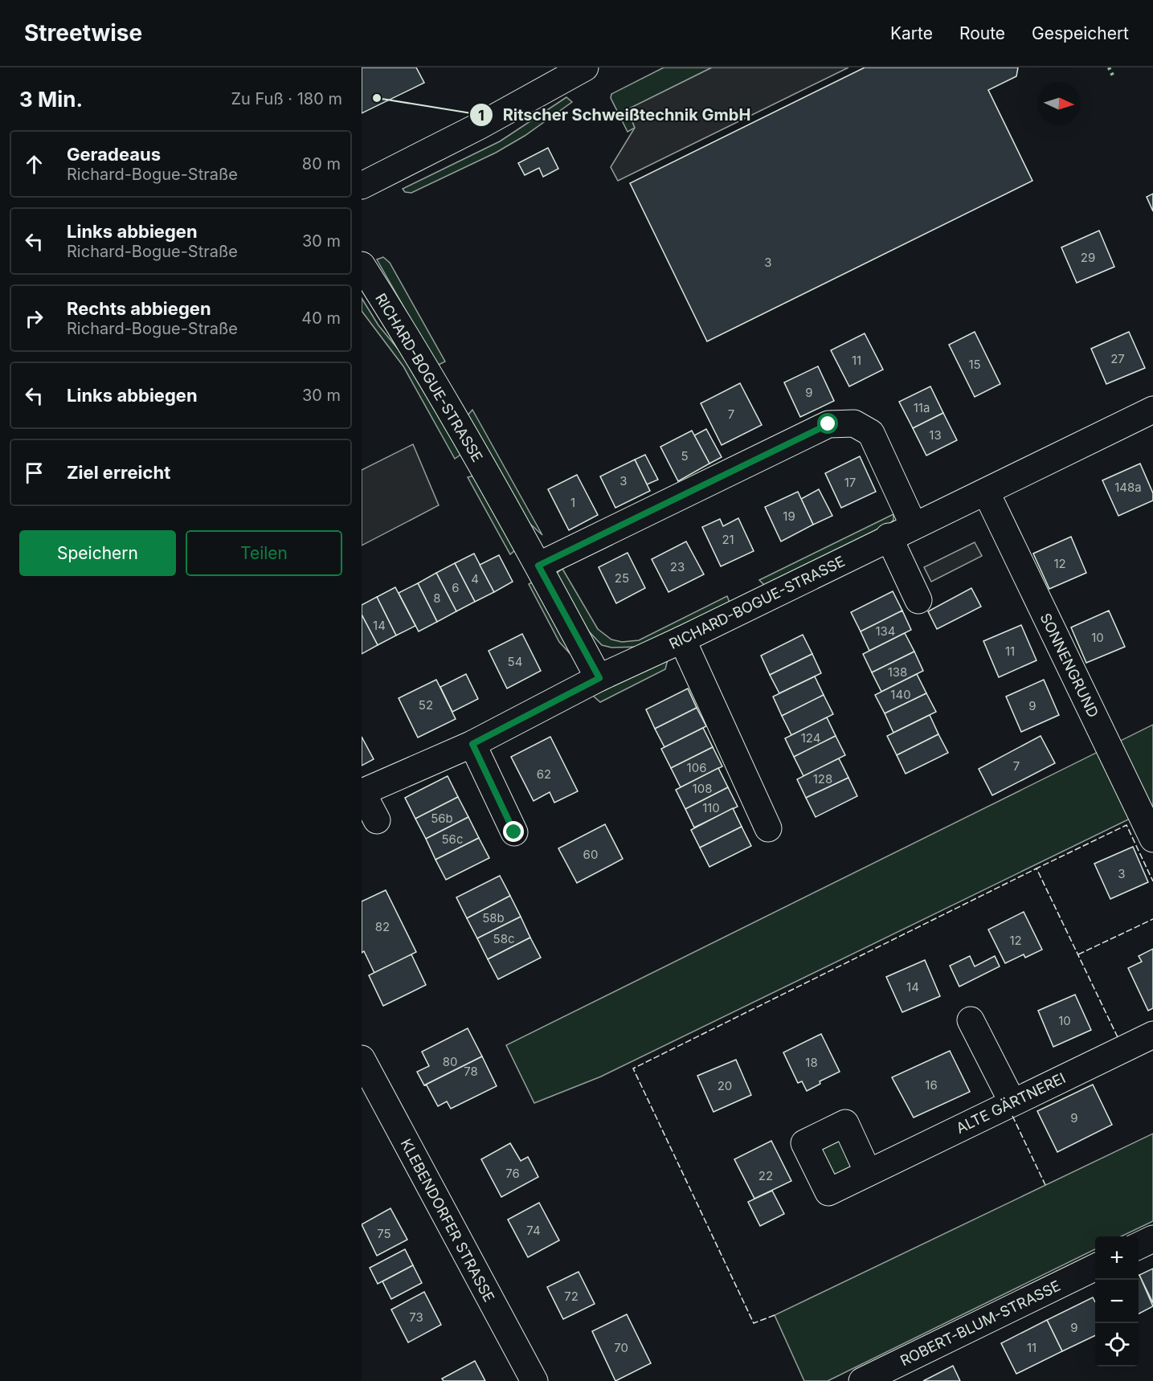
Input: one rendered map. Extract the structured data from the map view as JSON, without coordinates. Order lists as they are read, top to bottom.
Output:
{
  "streets": {
    "street": [
      "RICHARD-BOGUE-STRASSE",
      "SONNENGRUND",
      "ALTE GÄRTNEREI",
      "KLEBENDORFER STRASSE",
      "ROBERT-BLUM-STRASSE"
    ]
  },
  "crossings": [
    ["RICHARD-BOGUE-STRASSE", "SONNENGRUND"]
  ],
  "places": ["Ritscher Schweißtechnik GmbH"],
  "house_numbers": [
    "29",
    "3",
    "27",
    "11",
    "15",
    "9",
    "11a",
    "7",
    "13",
    "5",
    "3",
    "17",
    "148a",
    "1",
    "19",
    "21",
    "12",
    "23",
    "25",
    "4",
    "6",
    "8",
    "14",
    "134",
    "10",
    "11",
    "54",
    "138",
    "140",
    "52",
    "9",
    "124",
    "7",
    "106",
    "62",
    "128",
    "108",
    "110",
    "56b",
    "56c",
    "60",
    "3",
    "58b",
    "82",
    "58c",
    "12",
    "14",
    "10",
    "80",
    "18",
    "78",
    "16",
    "20",
    "9",
    "76",
    "22",
    "74",
    "75",
    "72",
    "73",
    "9",
    "70",
    "11"
  ],
  "north": "right",
  "page": {
    "header": "Streetwise",
    "nav": ["Karte", "Route", "Gespeichert"],
    "heading": ["3 Min.", "Zu Fuß · 180 m"],
    "list": [
      ["Geradeaus", "Richard-Bogue-Straße", "80 m"],
      ["Links abbiegen", "Richard-Bogue-Straße", "30 m"],
      ["Rechts abbiegen", "Richard-Bogue-Straße", "40 m"],
      ["Links abbiegen", "30 m"],
      "Ziel erreicht"
    ],
    "buttons": ["Speichern", "Teilen"],
    "map_buttons": ["+", "−"]
  }
}
